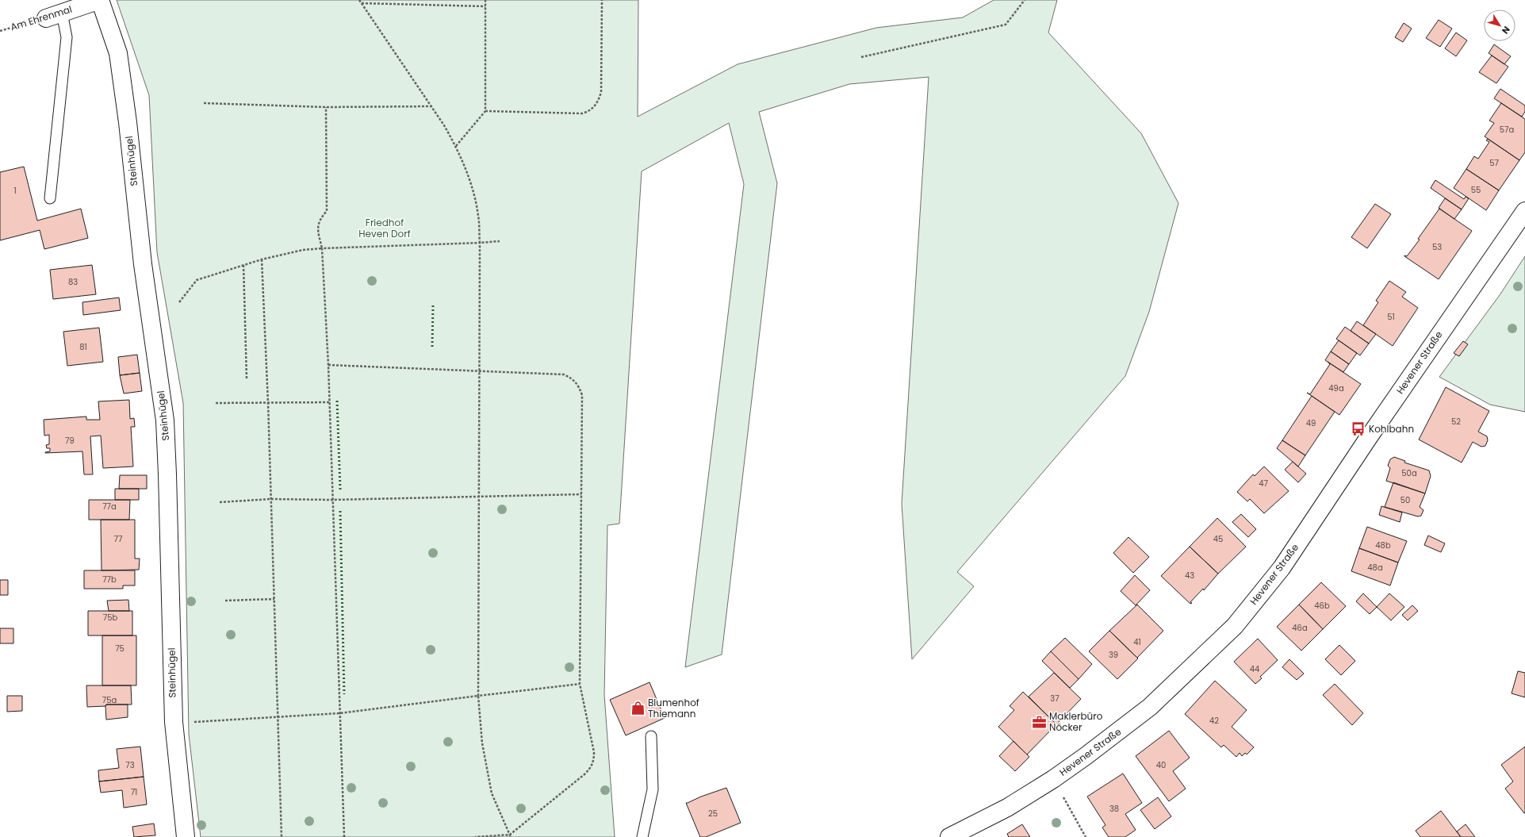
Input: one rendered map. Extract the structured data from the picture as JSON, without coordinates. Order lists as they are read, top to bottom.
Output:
{
  "streets": {
    "street": ["Am Ehrenmal", "Steinhügel", "Hevener Straße"]
  },
  "crossings": [
    ["Am Ehrenmal", "Steinhügel"]
  ],
  "parks": ["Friedhof Heven Dorf"],
  "places": {
    "bus stop": ["Kohlbahn"],
    "shop": ["Blumenhof Thiemann"],
    "office": ["Maklerbüro Nöcker"]
  },
  "house_numbers": [
    "57a",
    "57",
    "55",
    "1",
    "53",
    "83",
    "51",
    "81",
    "49a",
    "52",
    "49",
    "79",
    "50a",
    "47",
    "50",
    "77a",
    "77",
    "45",
    "48b",
    "48a",
    "43",
    "77b",
    "46b",
    "75b",
    "46a",
    "41",
    "75",
    "39",
    "44",
    "37",
    "75a",
    "42",
    "73",
    "40",
    "71",
    "38",
    "25"
  ],
  "north": "bottom right"
}
